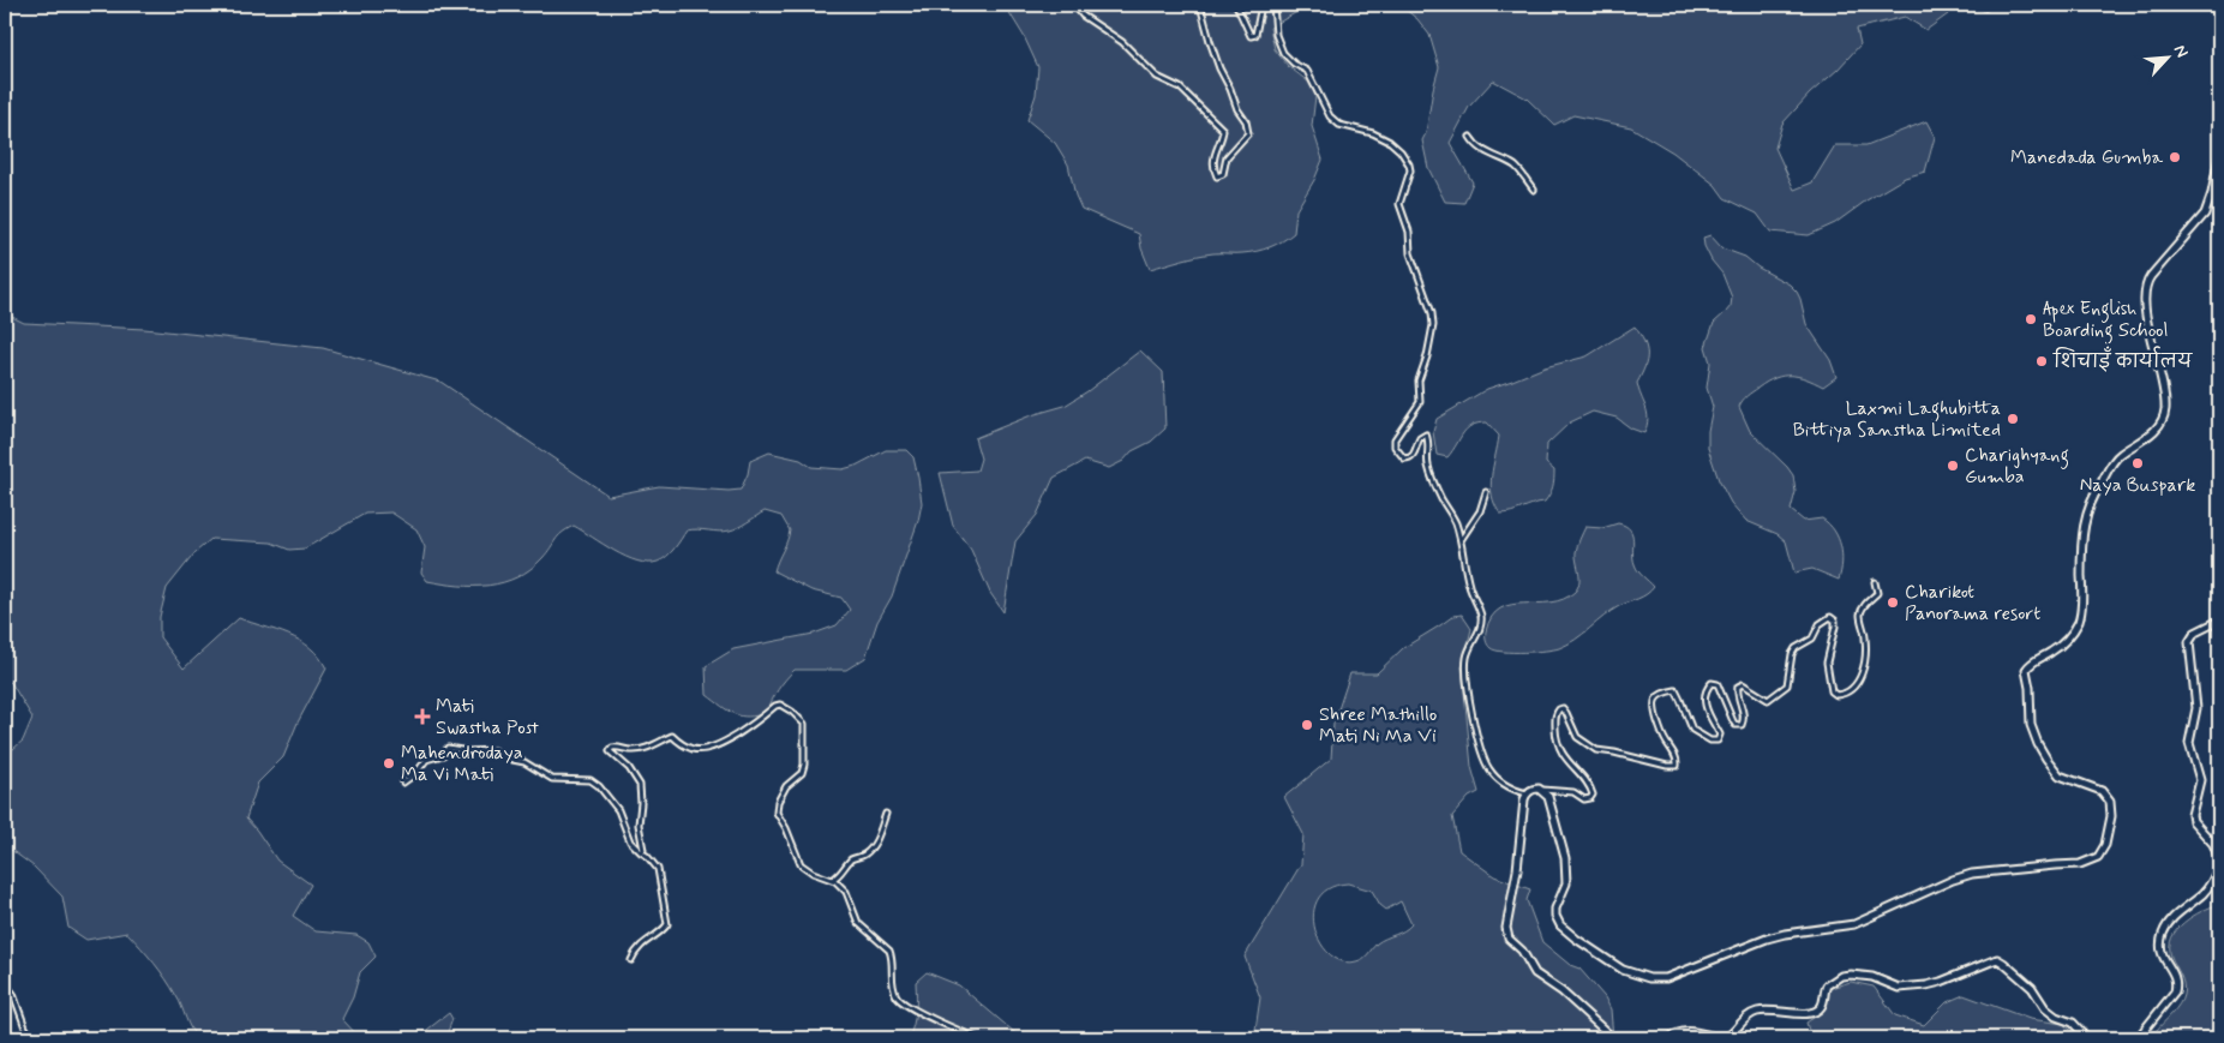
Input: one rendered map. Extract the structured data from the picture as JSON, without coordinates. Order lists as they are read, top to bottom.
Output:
{
  "places": {
    "other": [
      "Manedada Gumba",
      "Apex English Boarding School",
      "शिचाइँ कार्यालय",
      "Laxmi Laghubitta Bittiya Sanstha Limited",
      "Naya Buspark",
      "Charighyang Gumba",
      "Charikot Panorama resort",
      "Shree Mathillo Mati Ni Ma Vi",
      "Mahendrodaya Ma Vi Mati"
    ],
    "health": ["Mati Swastha Post"]
  },
  "north": "top right"
}
